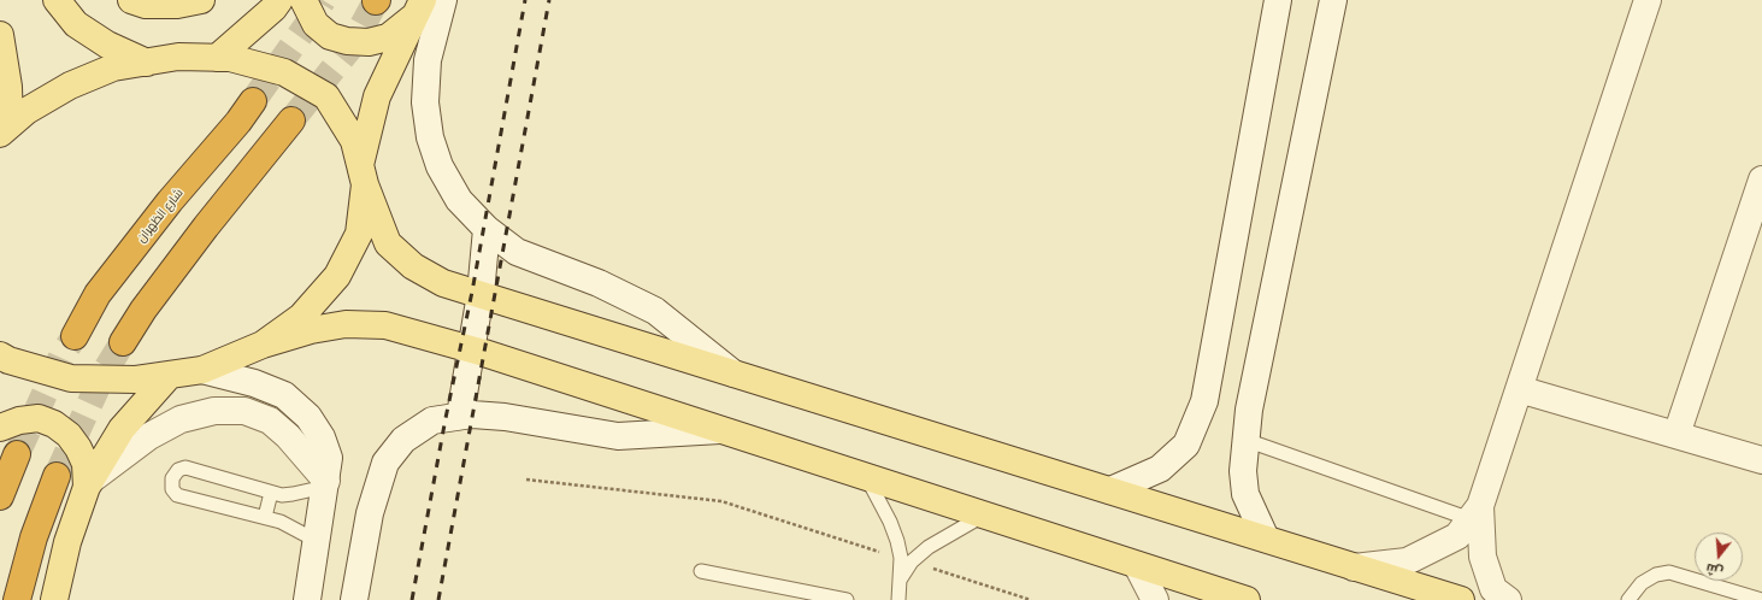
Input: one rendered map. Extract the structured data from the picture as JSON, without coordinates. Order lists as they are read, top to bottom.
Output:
{
  "streets": {
    "highway": ["شارع الظهران"]
  },
  "north": "bottom"
}
